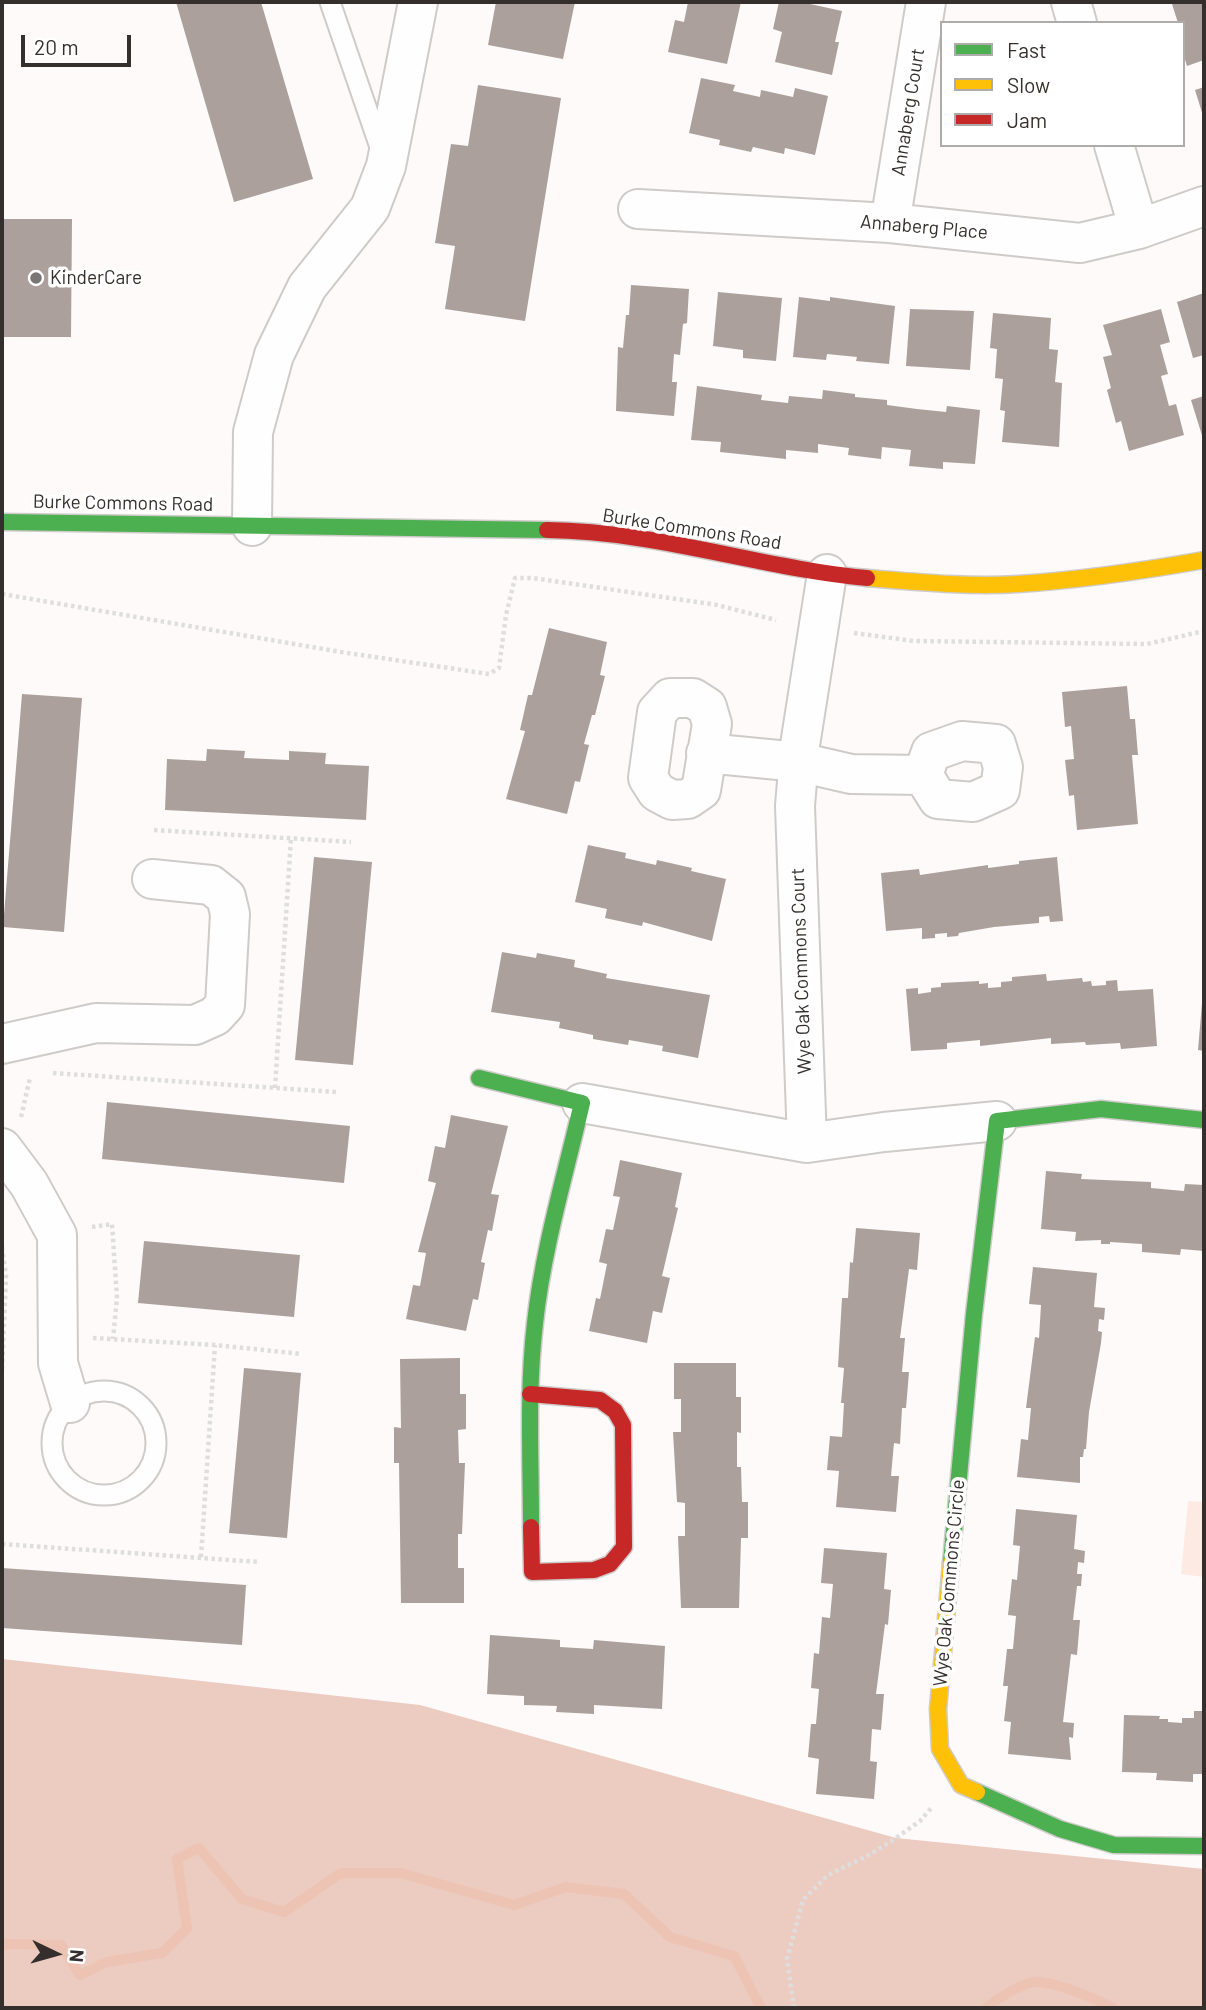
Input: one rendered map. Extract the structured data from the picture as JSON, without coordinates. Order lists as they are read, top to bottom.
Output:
{
  "streets": {
    "street": [
      "Annaberg Court",
      "Annaberg Place",
      "Burke Commons Road",
      "Wye Oak Commons Court",
      "Wye Oak Commons Circle"
    ]
  },
  "crossings": [
    ["Annaberg Court", "Annaberg Place"],
    ["Burke Commons Road", "Wye Oak Commons Court"]
  ],
  "places": ["KinderCare"],
  "legend": ["Fast", "Slow", "Jam"],
  "scale_bar": "20 m",
  "north": "right"
}
